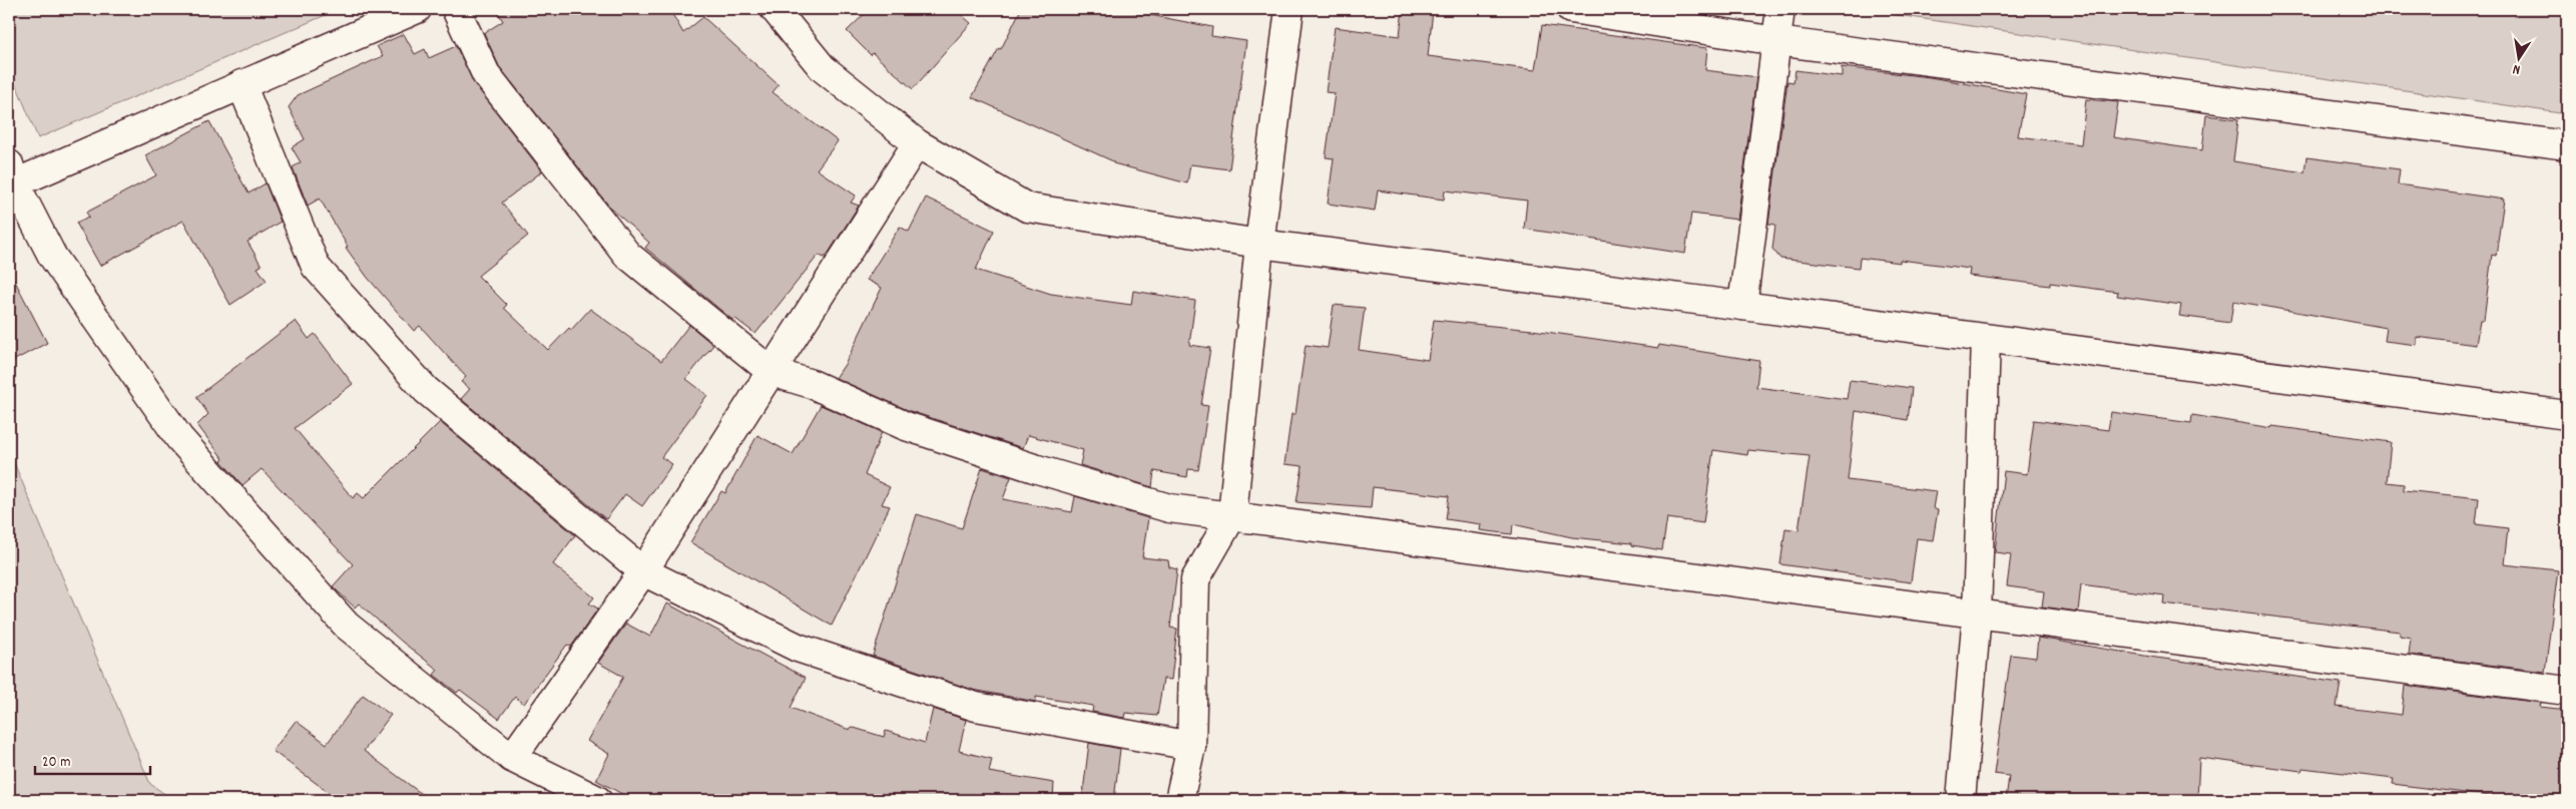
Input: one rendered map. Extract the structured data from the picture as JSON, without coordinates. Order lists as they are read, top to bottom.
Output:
{
  "scale_bar": "20 m",
  "north": "bottom"
}
